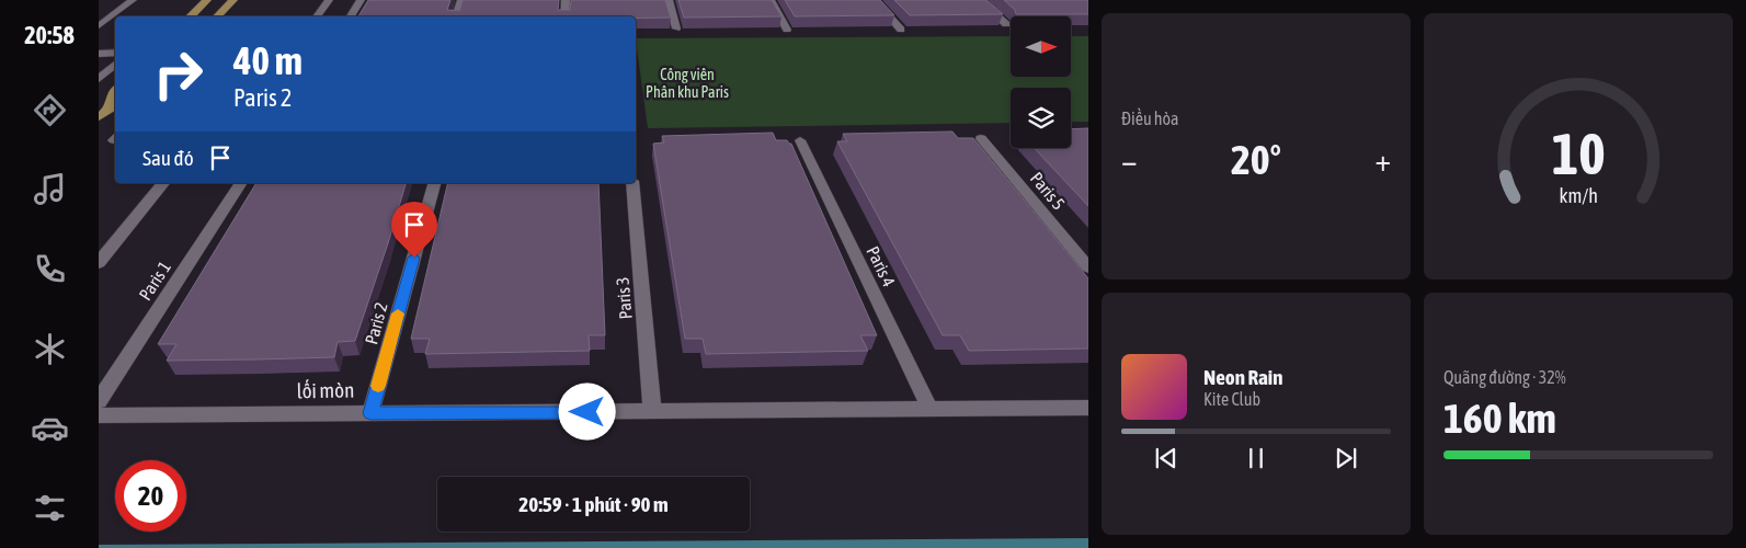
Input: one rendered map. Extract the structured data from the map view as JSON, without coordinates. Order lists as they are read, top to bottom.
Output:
{
  "streets": {
    "lane": [
      "Paris 5",
      "Paris 4",
      "Paris 1",
      "Paris 3",
      "Paris 2",
      "lối mòn"
    ]
  },
  "crossings": [
    ["Paris 4", "lối mòn"],
    ["Paris 3", "lối mòn"],
    ["Paris 2", "lối mòn"]
  ],
  "parks": ["Công viên Phân khu Paris"],
  "north": "right",
  "page": {
    "tabs": "20:58",
    "tile": [
      "Điều hòa",
      ["Quãng đường · 32%", "160 km"]
    ],
    "turn": ["40 m", "Paris 2"],
    "then": "Sau đó",
    "heat": ["−", "20°", "+"],
    "song": ["Neon Rain", "Kite Club"],
    "limit": "20",
    "trip": "20:59 · 1 phút · 90 m",
    "gauge": ["10", "km/h"]
  }
}
